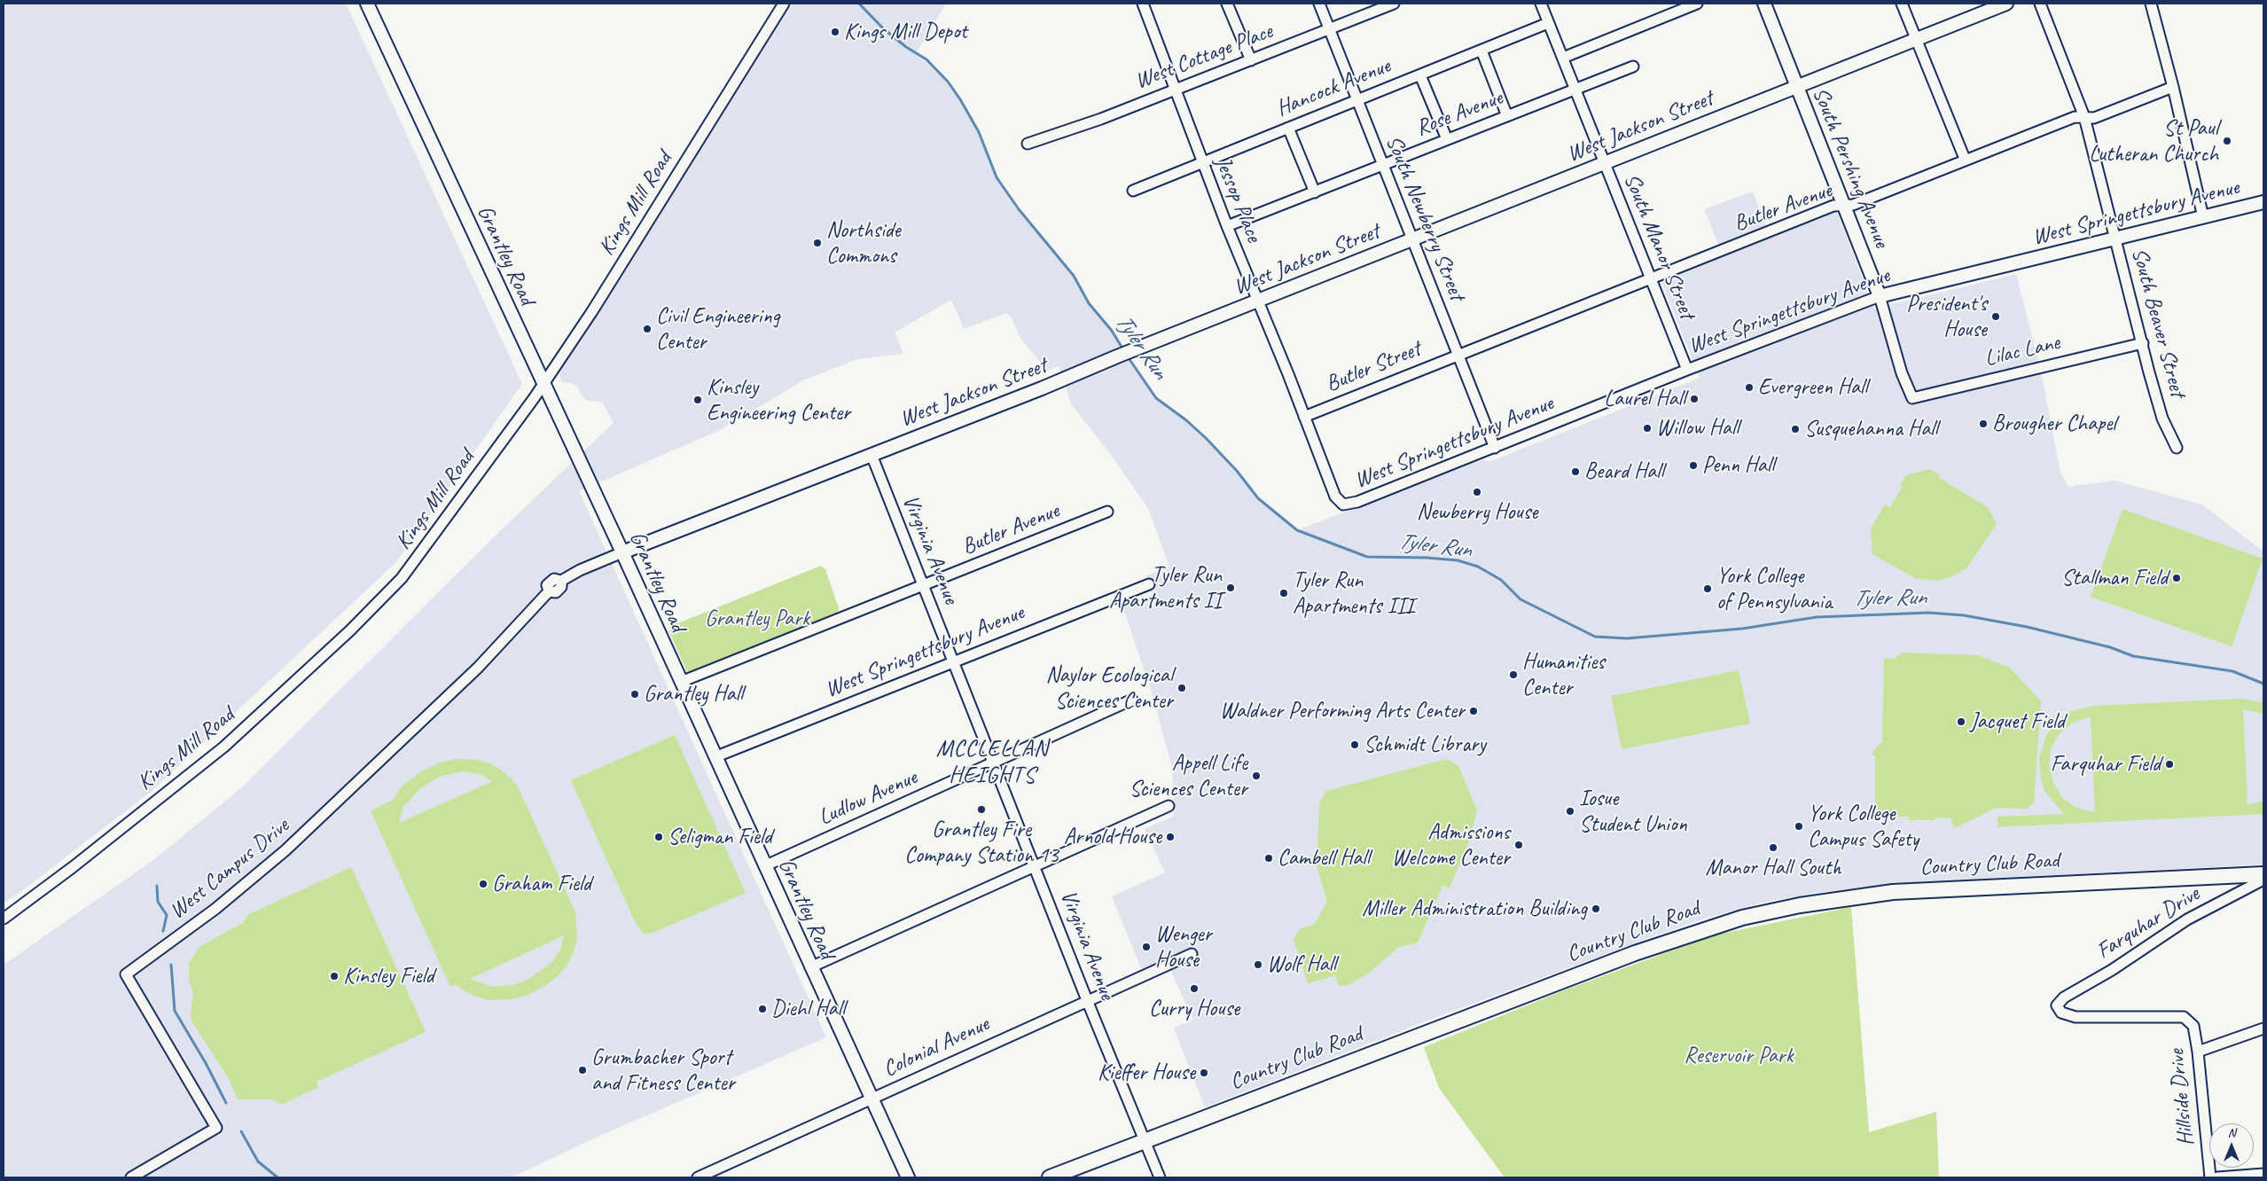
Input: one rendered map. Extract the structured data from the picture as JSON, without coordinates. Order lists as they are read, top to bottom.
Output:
{
  "streets": {
    "main road": ["Country Club Road"],
    "street": [
      "West Cottage Place",
      "Hancock Avenue",
      "Rose Avenue",
      "West Jackson Street",
      "South Pershing Avenue",
      "Jessop Place",
      "Kings Mill Road",
      "Butler Avenue",
      "West Springettsbury Avenue",
      "South Newberry Street",
      "South Manor Street",
      "Grantley Road",
      "South Beaver Street",
      "Lilac Lane",
      "Butler Street",
      "Virginia Avenue",
      "Ludlow Avenue",
      "West Campus Drive",
      "Farquhar Drive",
      "Colonial Avenue",
      "Hillside Drive"
    ]
  },
  "crossings": [
    ["West Cottage Place", "Jessop Place"],
    ["West Cottage Place", "South Newberry Street"],
    ["Hancock Avenue", "Jessop Place"],
    ["Hancock Avenue", "South Newberry Street"],
    ["Hancock Avenue", "South Manor Street"],
    ["Rose Avenue", "Jessop Place"],
    ["Rose Avenue", "South Newberry Street"],
    ["Rose Avenue", "South Manor Street"],
    ["West Jackson Street", "South Pershing Avenue"],
    ["West Jackson Street", "Jessop Place"],
    ["West Jackson Street", "South Newberry Street"],
    ["West Jackson Street", "South Manor Street"],
    ["West Jackson Street", "Grantley Road"],
    ["West Jackson Street", "Virginia Avenue"],
    ["West Jackson Street", "West Campus Drive"],
    ["South Pershing Avenue", "Butler Avenue"],
    ["South Pershing Avenue", "West Springettsbury Avenue"],
    ["South Pershing Avenue", "Lilac Lane"],
    ["Jessop Place", "West Springettsbury Avenue"],
    ["Jessop Place", "Butler Street"],
    ["Kings Mill Road", "Grantley Road"],
    ["Butler Avenue", "South Newberry Street"],
    ["Butler Avenue", "South Manor Street"],
    ["Butler Avenue", "Grantley Road"],
    ["Butler Avenue", "South Beaver Street"],
    ["Butler Avenue", "Butler Street"],
    ["Butler Avenue", "Virginia Avenue"],
    ["West Springettsbury Avenue", "South Newberry Street"],
    ["West Springettsbury Avenue", "South Manor Street"],
    ["West Springettsbury Avenue", "Grantley Road"],
    ["West Springettsbury Avenue", "South Beaver Street"],
    ["West Springettsbury Avenue", "Virginia Avenue"],
    ["South Newberry Street", "Butler Street"],
    ["Grantley Road", "Ludlow Avenue"],
    ["Grantley Road", "West Campus Drive"],
    ["Grantley Road", "Colonial Avenue"],
    ["South Beaver Street", "Lilac Lane"],
    ["Virginia Avenue", "Ludlow Avenue"],
    ["Virginia Avenue", "Country Club Road"],
    ["Virginia Avenue", "Colonial Avenue"],
    ["Farquhar Drive", "Hillside Drive"]
  ],
  "districts": ["MCCLELLAN HEIGHTS"],
  "water": ["Tyler Run"],
  "parks": ["Grantley Park", "Reservoir Park"],
  "places": [
    "Kings Mill Depot",
    "St Paul Lutheran Church",
    "Northside Commons",
    "President's House",
    "Civil Engineering Center",
    "Evergreen Hall",
    "Laurel Hall",
    "Kinsley Engineering Center",
    "Brougher Chapel",
    "Willow Hall",
    "Susquehanna Hall",
    "Penn Hall",
    "Beard Hall",
    "Newberry House",
    "Stallman Field",
    "Tyler Run Apartments II",
    "York College of Pennsylvania",
    "Tyler Run Apartments III",
    "Humanities Center",
    "Naylor Ecological Sciences Center",
    "Grantley Hall",
    "Waldner Performing Arts Center",
    "Jacquet Field",
    "Schmidt Library",
    "Farquhar Field",
    "Appell Life Sciences Center",
    "Grantley Fire Company Station 13",
    "Iosue Student Union",
    "York College Campus Safety",
    "Seligman Field",
    "Arnold House",
    "Admissions Welcome Center",
    "Manor Hall South",
    "Cambell Hall",
    "Graham Field",
    "Miller Administration Building",
    "Wenger House",
    "Wolf Hall",
    "Kinsley Field",
    "Curry House",
    "Diehl Hall",
    "Grumbacher Sport and Fitness Center",
    "Kieffer House"
  ],
  "north": "top"
}
